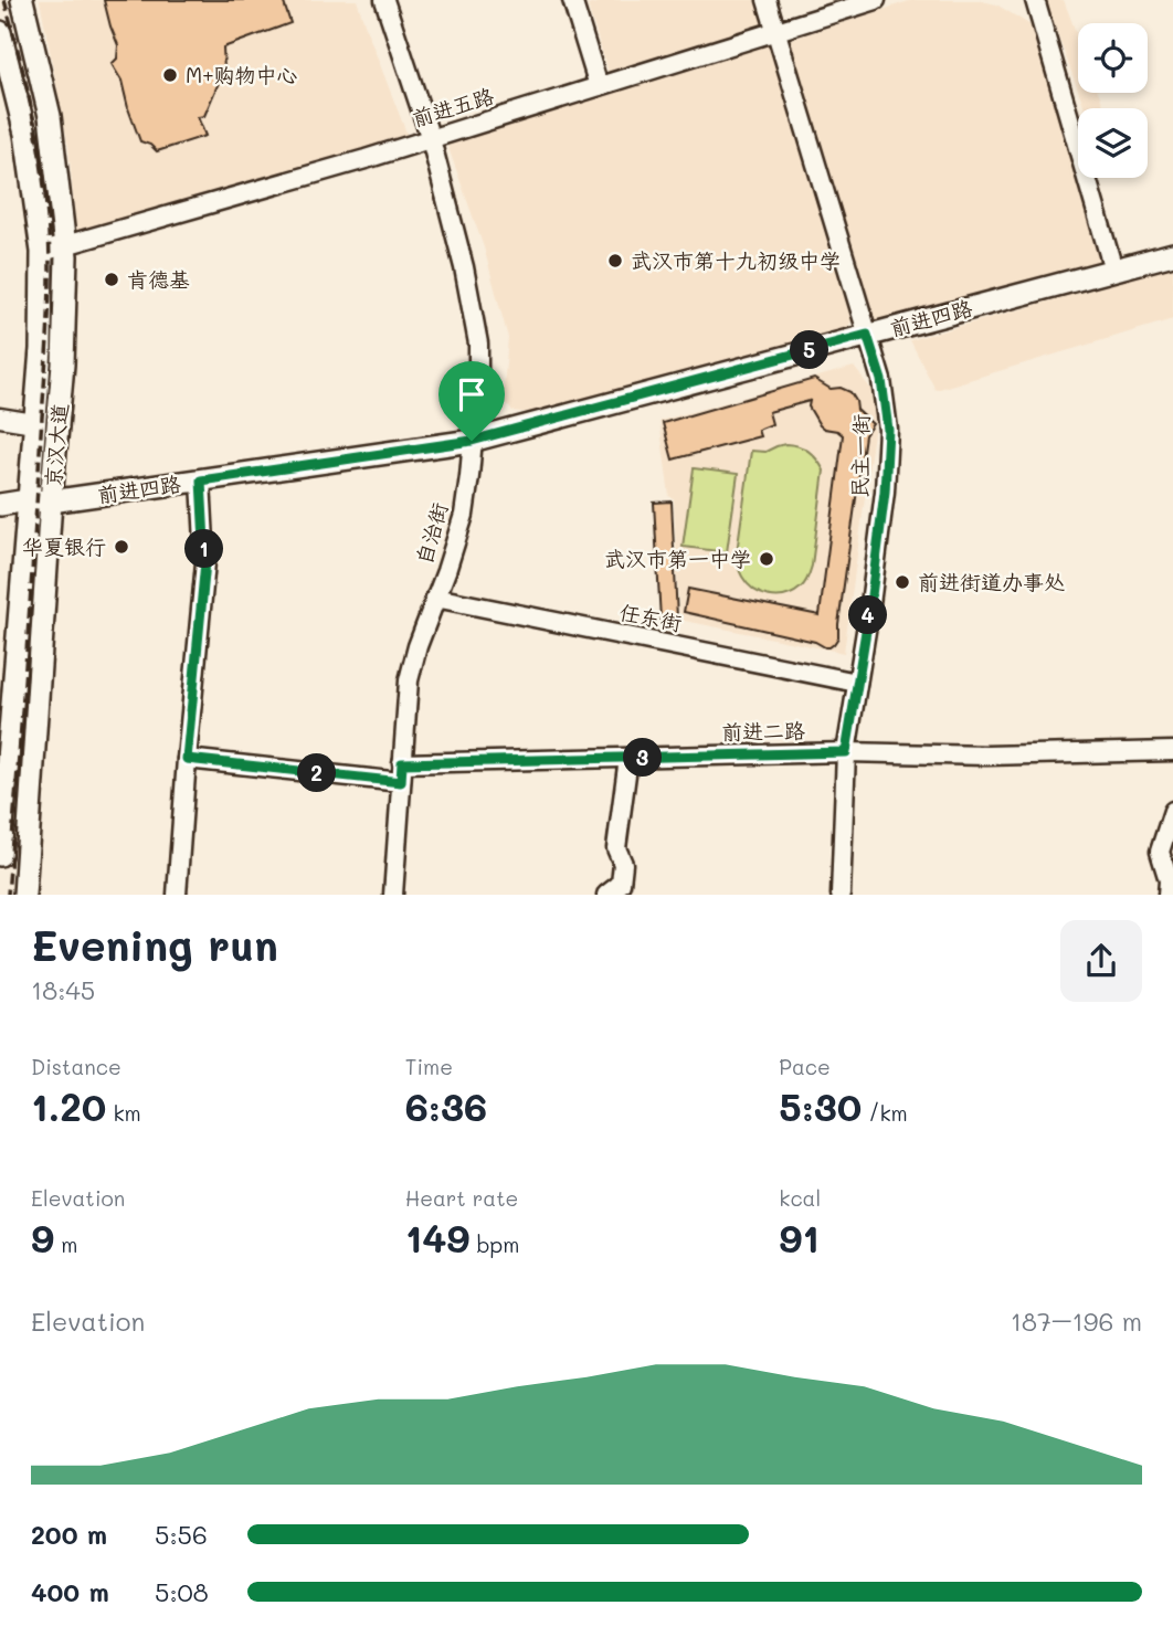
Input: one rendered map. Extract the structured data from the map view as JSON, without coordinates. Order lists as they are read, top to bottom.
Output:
{
  "streets": {
    "main road": ["前进四路", "京汉大道"],
    "street": [
      "前进五路",
      "民主一街",
      "自治街",
      "任东街",
      "前进二路"
    ]
  },
  "crossings": [
    ["前进五路", "京汉大道"],
    ["前进五路", "民主一街"],
    ["前进五路", "自治街"],
    ["前进四路", "京汉大道"],
    ["前进四路", "民主一街"],
    ["前进四路", "自治街"],
    ["民主一街", "任东街"],
    ["民主一街", "前进二路"],
    ["自治街", "任东街"],
    ["自治街", "前进二路"]
  ],
  "places": [
    "M+购物中心",
    "武汉市第十九初级中学",
    "肯德基",
    "华夏银行",
    "武汉市第一中学",
    "前进街道办事处"
  ],
  "page": {
    "pins": [
      "5",
      "1",
      "4",
      "3",
      "2"
    ],
    "heading": ["Evening run", "18:45"],
    "stats": [
      ["Distance", "1.20 km"],
      ["Time", "6:36"],
      ["Pace", "5:30 /km"],
      ["Elevation", "9 m"],
      ["Heart rate", "149 bpm"],
      ["kcal", "91"]
    ],
    "chart": ["Elevation", "187–196 m"],
    "list": [
      {
        "name": "200 m",
        "note": "5:56"
      },
      {
        "name": "400 m",
        "note": "5:08"
      }
    ]
  }
}
